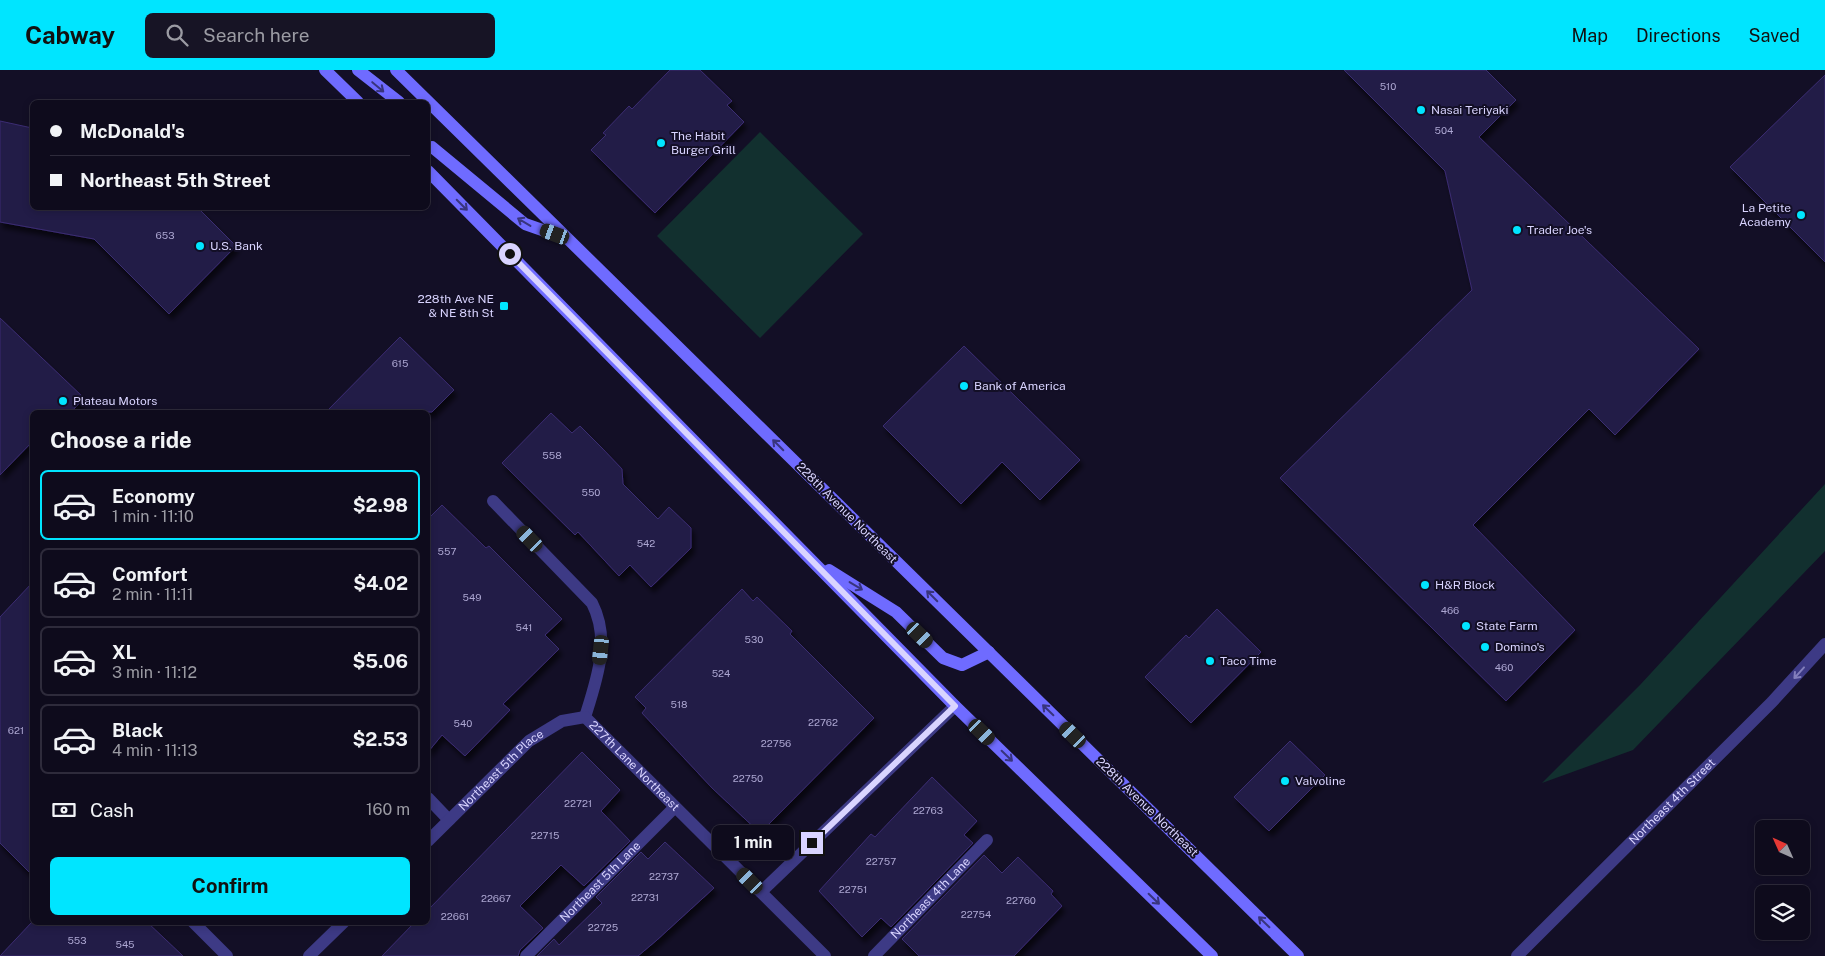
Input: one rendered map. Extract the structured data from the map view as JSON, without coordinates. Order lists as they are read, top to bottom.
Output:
{
  "streets": {
    "main road": ["228th Avenue Northeast"],
    "street": [
      "227th Lane Northeast",
      "Northeast 5th Place",
      "Northeast 4th Street",
      "Northeast 5th Lane",
      "Northeast 4th Lane"
    ]
  },
  "crossings": [
    ["227th Lane Northeast", "Northeast 5th Place"],
    ["227th Lane Northeast", "Northeast 5th Lane"]
  ],
  "one_way": ["Northeast 4th Street"],
  "places": {
    "other": [
      "Nasai Teriyaki",
      "The Habit Burger Grill",
      "La Petite Academy",
      "Trader Joe's",
      "U.S. Bank",
      "Bank of America",
      "Plateau Motors",
      "H&R Block",
      "State Farm",
      "Domino's",
      "Taco Time",
      "Valvoline"
    ],
    "transit": ["228th Ave NE & NE 8th St"]
  },
  "house_numbers": [
    "510",
    "504",
    "653",
    "615",
    "558",
    "550",
    "542",
    "557",
    "549",
    "466",
    "541",
    "530",
    "460",
    "524",
    "518",
    "22762",
    "540",
    "621",
    "22756",
    "22750",
    "22721",
    "22763",
    "22715",
    "22757",
    "22737",
    "22751",
    "22731",
    "22667",
    "22760",
    "22754",
    "22661",
    "22725",
    "553",
    "545"
  ],
  "north": "top left",
  "page": {
    "header": "Cabway",
    "search": "Search here",
    "nav": ["Map", "Directions", "Saved"],
    "banner": ["McDonald's", "Northeast 5th Street"],
    "heading": "Choose a ride",
    "list": [
      {
        "name": "Economy",
        "note": "1 min · 11:10",
        "value": "$2.98"
      },
      {
        "name": "Comfort",
        "note": "2 min · 11:11",
        "value": "$4.02"
      },
      {
        "name": "XL",
        "note": "3 min · 11:12",
        "value": "$5.06"
      },
      {
        "name": "Black",
        "note": "4 min · 11:13",
        "value": "$2.53"
      }
    ],
    "pay": ["Cash", "160 m"],
    "bubble": "1 min",
    "buttons": "Confirm"
  }
}
